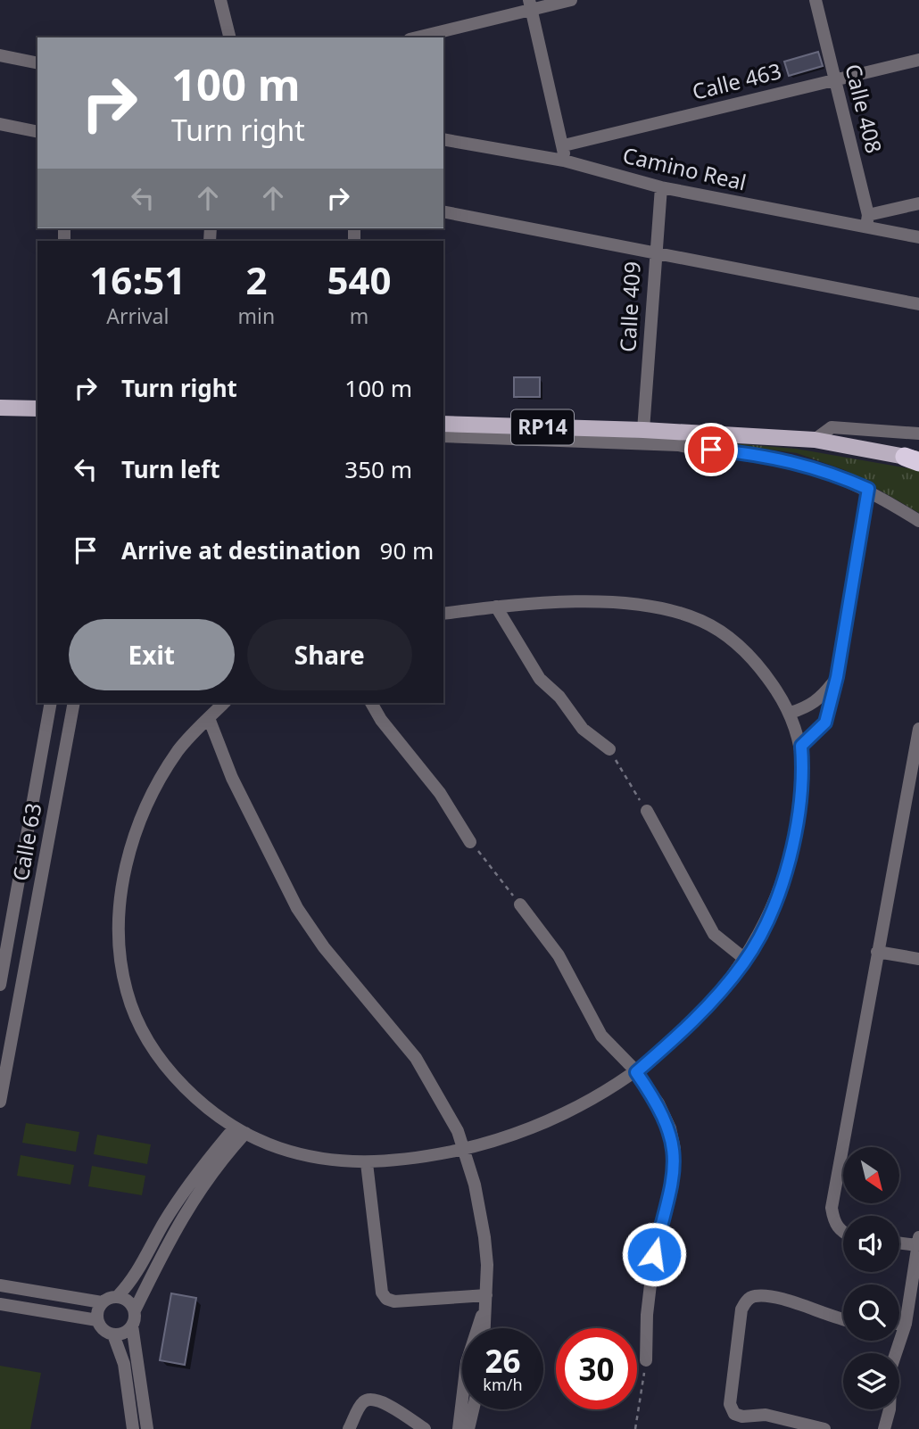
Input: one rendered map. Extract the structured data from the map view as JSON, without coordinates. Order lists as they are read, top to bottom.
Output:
{
  "streets": {
    "main road": ["RP14"],
    "street": [
      "Calle 463",
      "Calle 408",
      "Camino Real",
      "Calle 409",
      "Calle 63"
    ]
  },
  "crossings": [
    ["Calle 463", "Calle 408"],
    ["Calle 408", "Camino Real"],
    ["Camino Real", "Calle 409"],
    ["Calle 409", "RP14"]
  ],
  "north": "bottom right",
  "page": {
    "turn": ["100 m", "Turn right"],
    "eta": [
      "16:51",
      "Arrival",
      "2",
      "min",
      "540",
      "m"
    ],
    "list": [
      {
        "name": "Turn right",
        "value": "100 m"
      },
      {
        "name": "Turn left",
        "value": "350 m"
      },
      {
        "name": "Arrive at destination",
        "value": "90 m"
      }
    ],
    "buttons": ["Exit", "Share"],
    "speed": "26 km/h",
    "limit": "30"
  }
}
